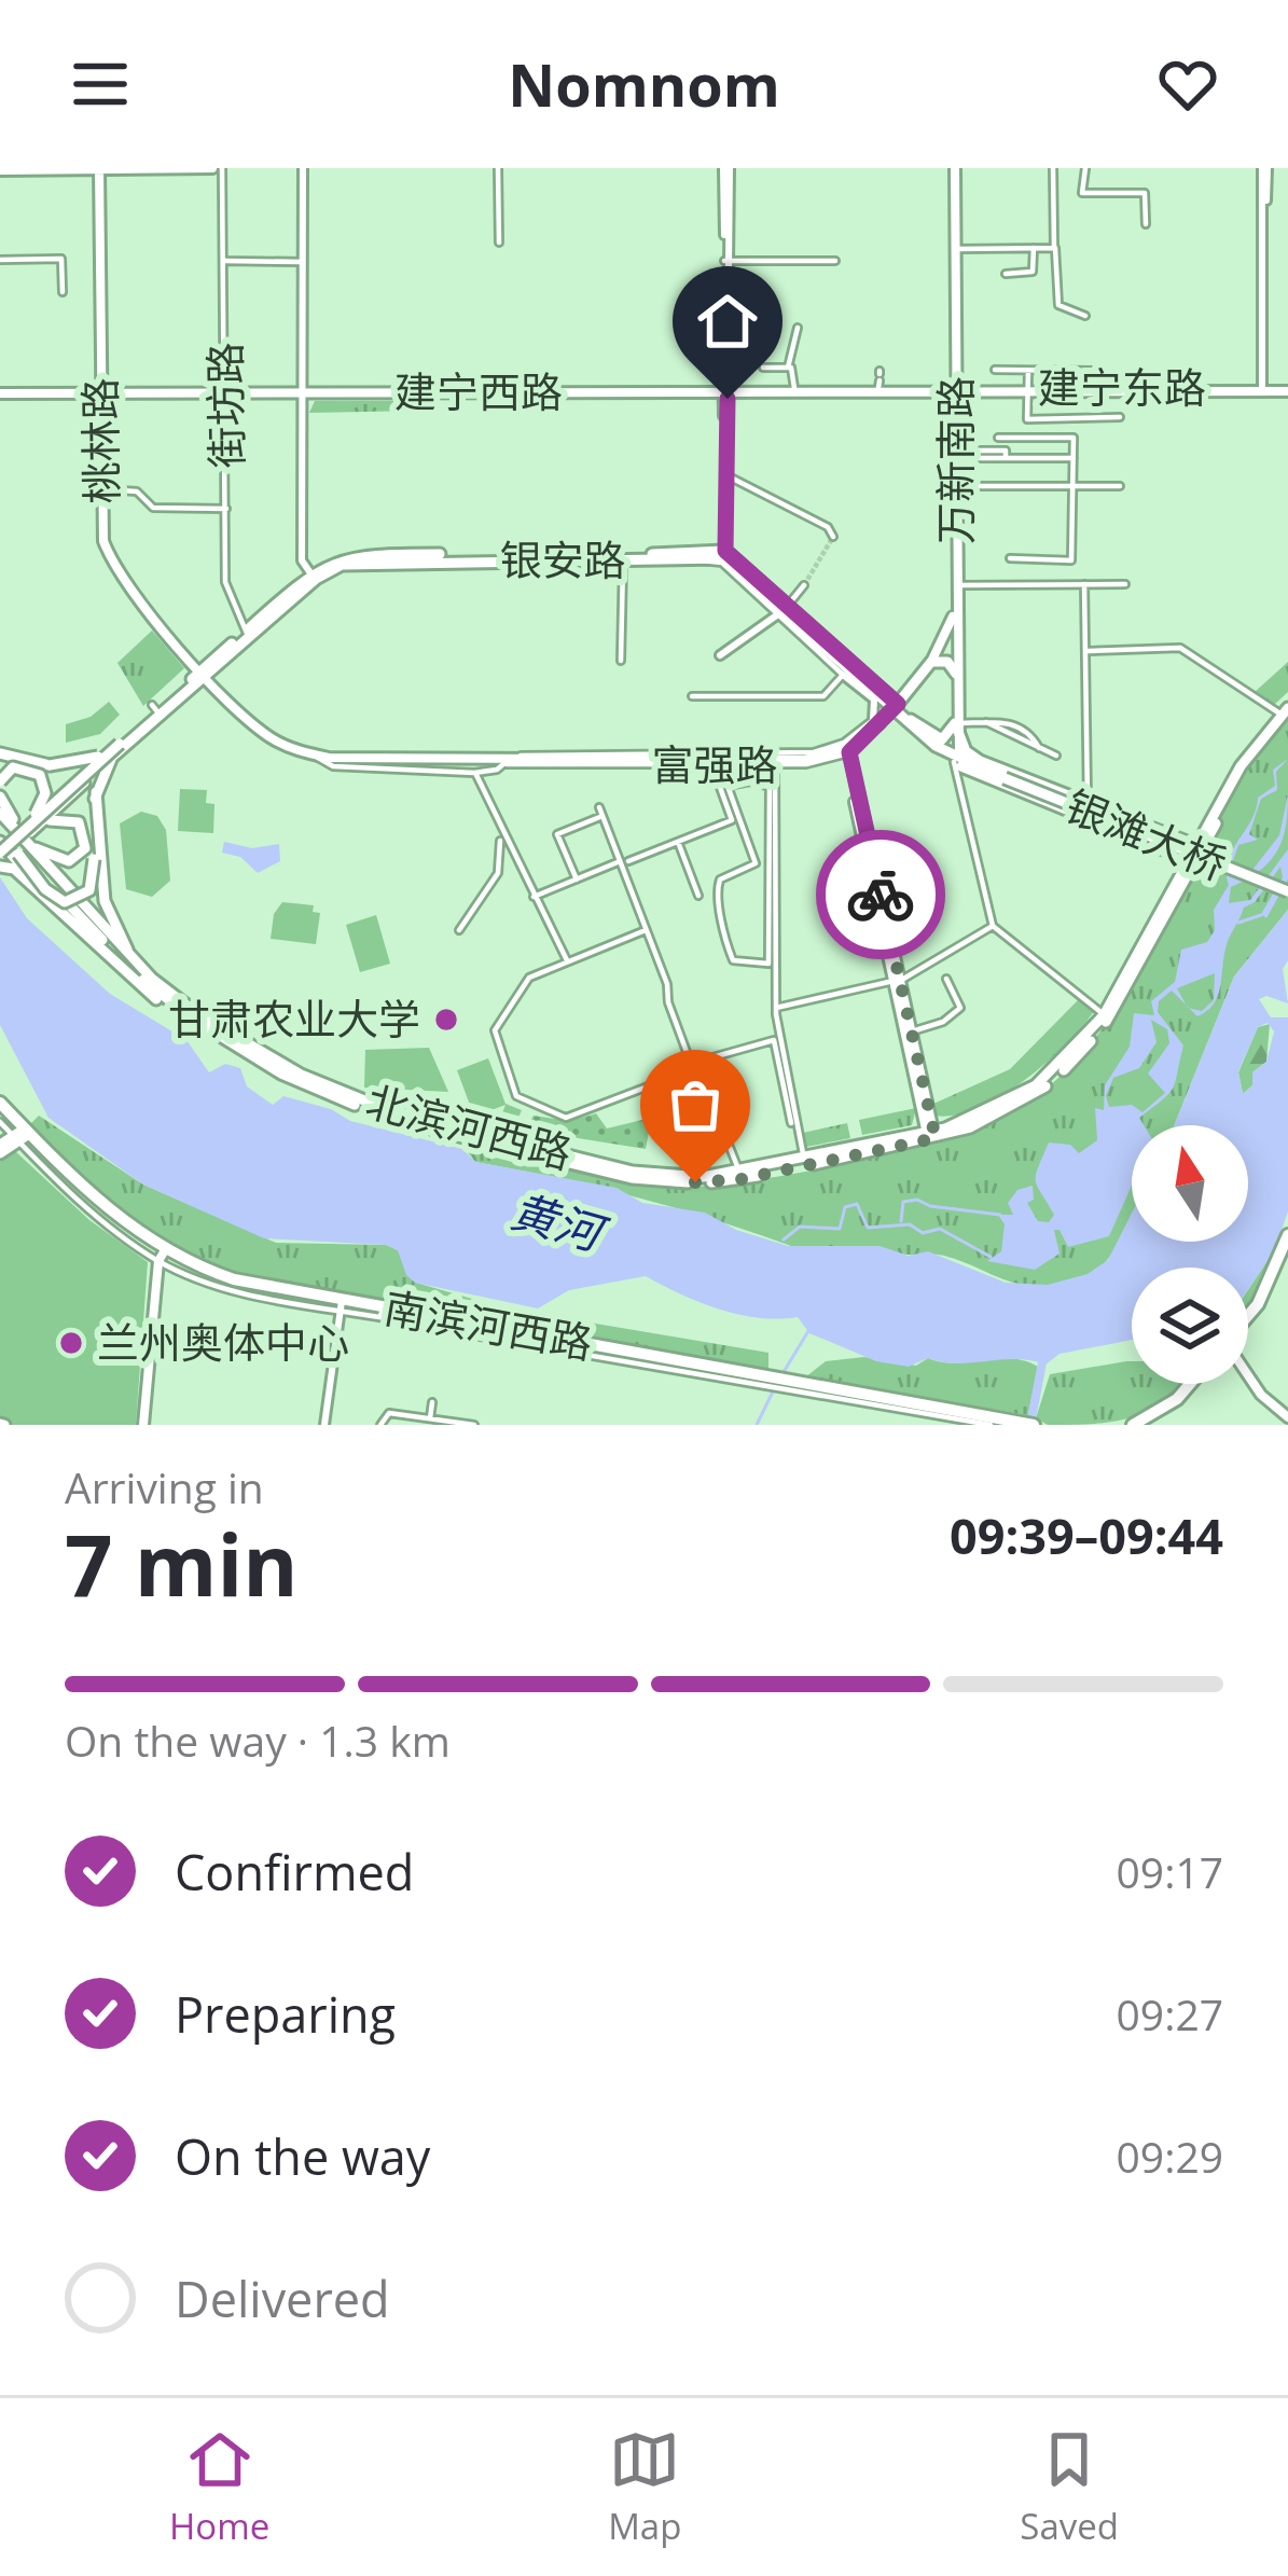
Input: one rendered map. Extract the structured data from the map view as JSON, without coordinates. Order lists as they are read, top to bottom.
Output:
{
  "streets": {
    "highway": ["南滨河西路"],
    "main road": [
      "建宁东路",
      "建宁西路",
      "桃林路",
      "万新南路",
      "银安路",
      "富强路",
      "银滩大桥",
      "北滨河西路"
    ],
    "street": ["街坊路"]
  },
  "crossings": [
    ["建宁东路", "建宁西路"],
    ["建宁东路", "万新南路"],
    ["建宁西路", "街坊路"],
    ["建宁西路", "桃林路"],
    ["建宁西路", "万新南路"],
    ["街坊路", "银安路"],
    ["桃林路", "银安路"],
    ["桃林路", "富强路"],
    ["银安路", "富强路"],
    ["银安路", "北滨河西路"]
  ],
  "water": ["黄河"],
  "places": ["甘肃农业大学", "兰州奥体中心"],
  "north": "top",
  "page": {
    "header": "Nomnom",
    "heading": ["7 min", "Arriving in", "09:39–09:44"],
    "bar": "On the way · 1.3 km",
    "list": [
      ["Confirmed", "09:17"],
      ["Preparing", "09:27"],
      ["On the way", "09:29"],
      "Delivered"
    ],
    "tabs": ["Home", "Map", "Saved"]
  }
}
